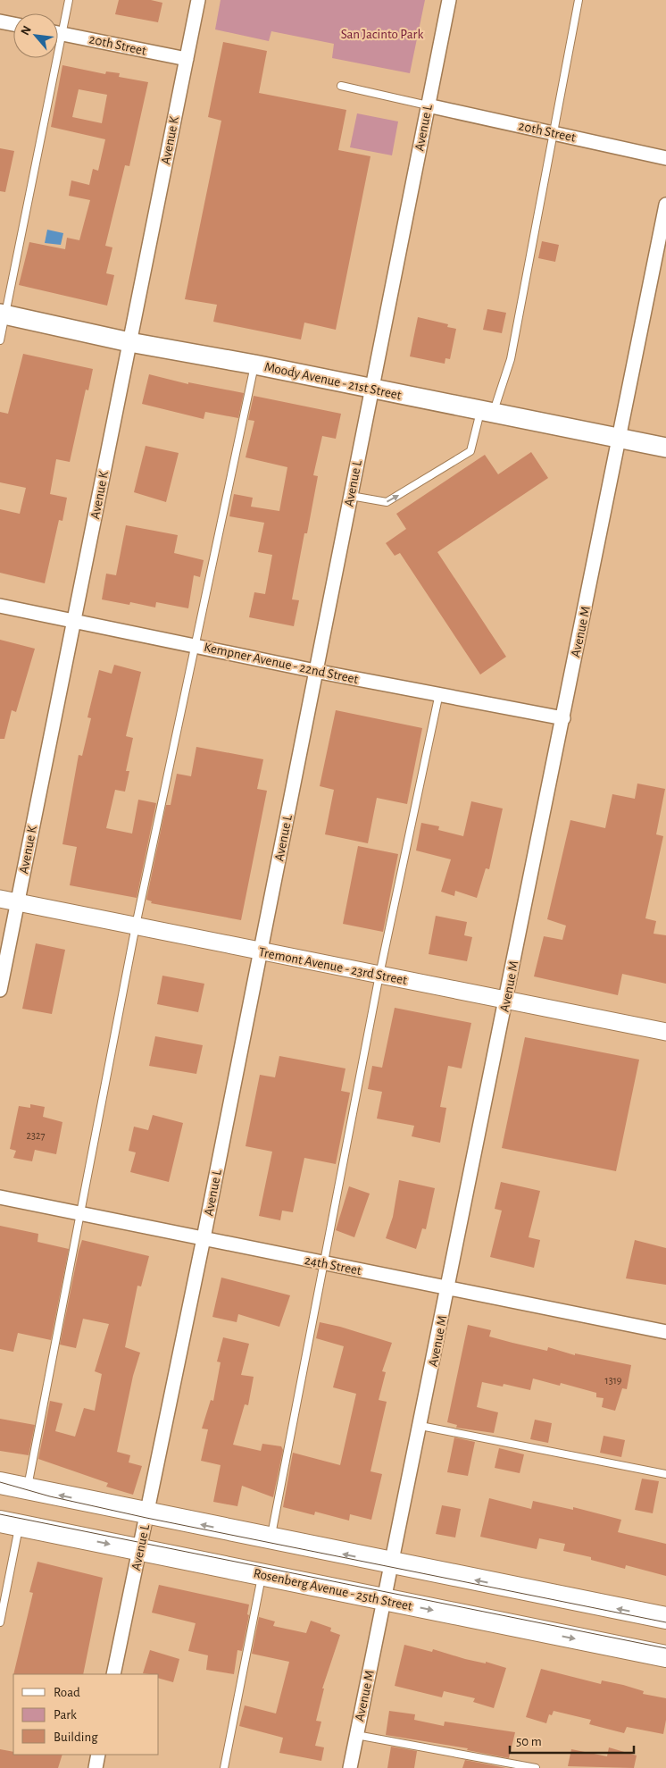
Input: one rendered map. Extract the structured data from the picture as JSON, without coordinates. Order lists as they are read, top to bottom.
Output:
{
  "streets": {
    "main road": ["Moody Avenue - 21st Street", "Rosenberg Avenue - 25th Street"],
    "street": [
      "20th Street",
      "Avenue L",
      "Avenue K",
      "Avenue M",
      "Kempner Avenue - 22nd Street",
      "Tremont Avenue - 23rd Street",
      "24th Street"
    ]
  },
  "crossings": [
    ["20th Street", "Avenue L"],
    ["20th Street", "Avenue K"],
    ["Avenue L", "Moody Avenue - 21st Street"],
    ["Avenue L", "Kempner Avenue - 22nd Street"],
    ["Avenue L", "Tremont Avenue - 23rd Street"],
    ["Avenue L", "24th Street"],
    ["Avenue L", "Rosenberg Avenue - 25th Street"],
    ["Avenue K", "Moody Avenue - 21st Street"],
    ["Avenue K", "Kempner Avenue - 22nd Street"],
    ["Avenue K", "Tremont Avenue - 23rd Street"],
    ["Moody Avenue - 21st Street", "Avenue M"],
    ["Avenue M", "Kempner Avenue - 22nd Street"],
    ["Avenue M", "Tremont Avenue - 23rd Street"],
    ["Avenue M", "24th Street"],
    ["Avenue M", "Rosenberg Avenue - 25th Street"]
  ],
  "parks": ["San Jacinto Park"],
  "house_numbers": ["2327", "1319"],
  "legend": ["Road", "Park", "Building"],
  "scale_bar": "50 m",
  "north": "top left"
}
